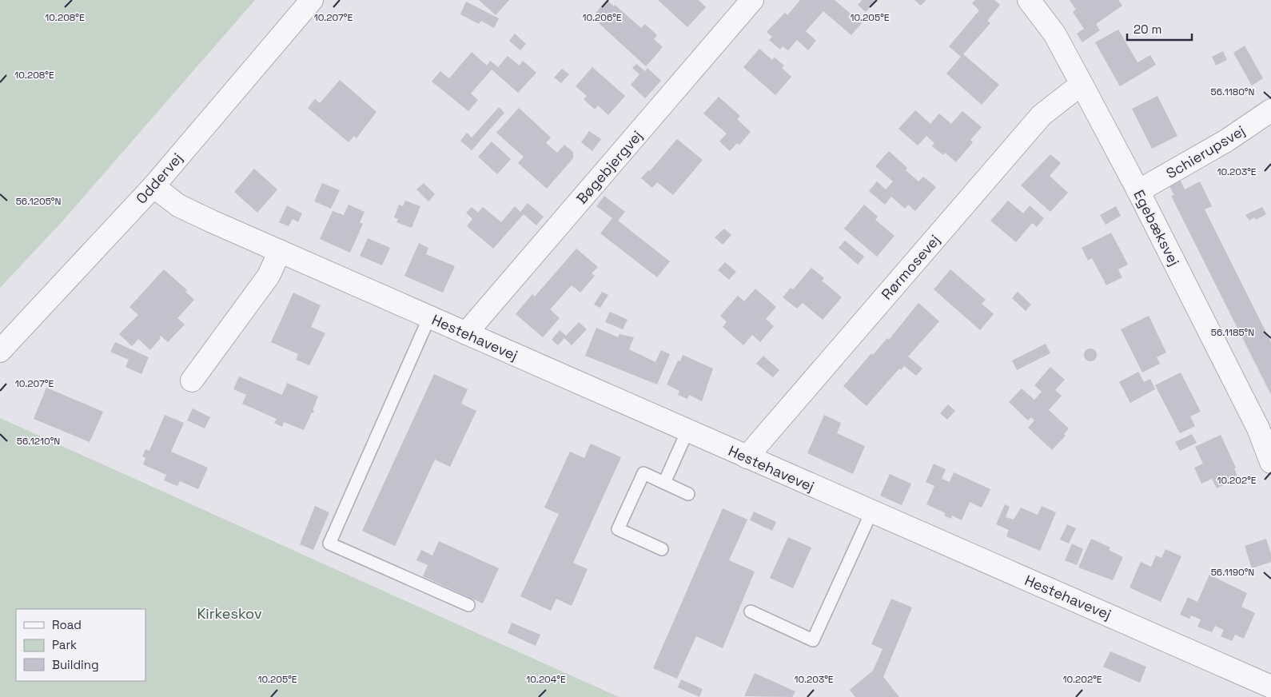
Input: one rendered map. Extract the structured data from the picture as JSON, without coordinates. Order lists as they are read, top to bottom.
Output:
{
  "streets": {
    "street": [
      "Schierupsvej",
      "Bøgebjergvej",
      "Oddervej",
      "Egebæksvej",
      "Rørmosevej",
      "Hestehavevej"
    ]
  },
  "crossings": [
    ["Schierupsvej", "Egebæksvej"],
    ["Bøgebjergvej", "Hestehavevej"],
    ["Oddervej", "Hestehavevej"],
    ["Egebæksvej", "Rørmosevej"],
    ["Rørmosevej", "Hestehavevej"]
  ],
  "parks": ["Kirkeskov"],
  "legend": ["Road", "Park", "Building"],
  "scale_bar": "20 m",
  "coordinates": [
    "10.208°E",
    "10.207°E",
    "10.206°E",
    "10.205°E",
    "56.1180°N",
    "10.203°E",
    "56.1205°N",
    "56.1185°N",
    "56.1210°N",
    "10.202°E",
    "56.1190°N",
    "10.204°E"
  ]
}
